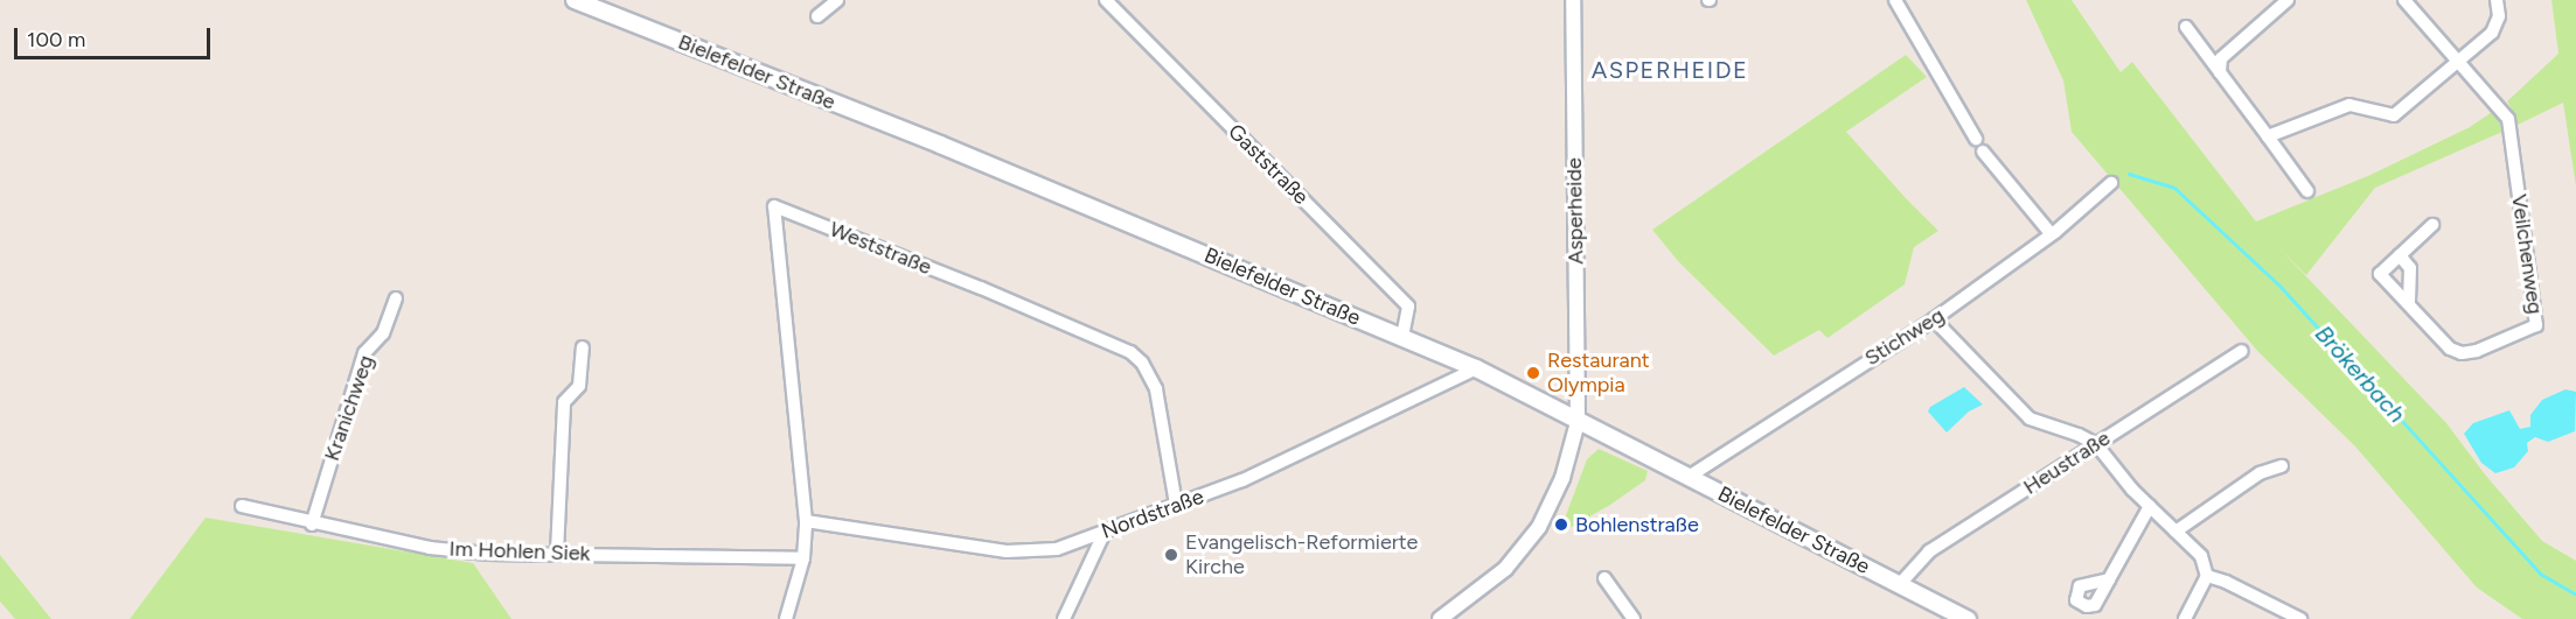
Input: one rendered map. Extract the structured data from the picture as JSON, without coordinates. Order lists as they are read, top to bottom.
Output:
{
  "streets": {
    "main road": ["Bielefelder Straße"],
    "street": [
      "Gaststraße",
      "Asperheide",
      "Weststraße",
      "Veilchenweg",
      "Stichweg",
      "Kranichweg",
      "Heustraße",
      "Nordstraße",
      "Im Hohlen Siek"
    ]
  },
  "crossings": [
    ["Bielefelder Straße", "Gaststraße"],
    ["Bielefelder Straße", "Asperheide"],
    ["Bielefelder Straße", "Stichweg"],
    ["Bielefelder Straße", "Heustraße"],
    ["Bielefelder Straße", "Nordstraße"],
    ["Weststraße", "Nordstraße"],
    ["Kranichweg", "Im Hohlen Siek"]
  ],
  "districts": ["ASPERHEIDE"],
  "water": ["Brökerbach"],
  "places": ["Restaurant Olympia", "Bohlenstraße", "Evangelisch-Reformierte Kirche"],
  "scale_bar": "100 m"
}
